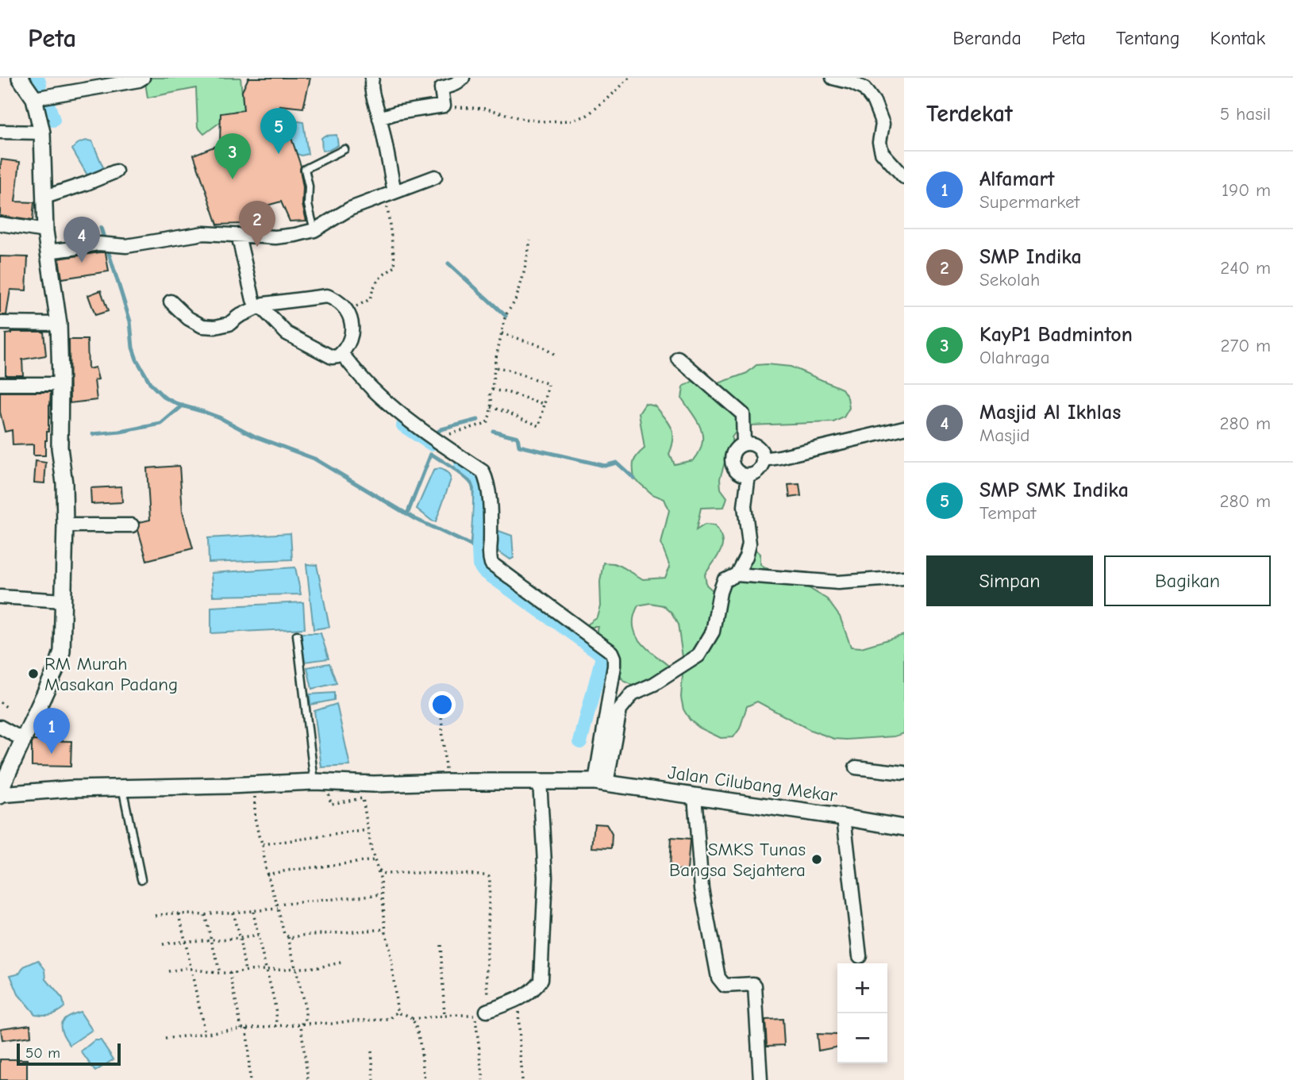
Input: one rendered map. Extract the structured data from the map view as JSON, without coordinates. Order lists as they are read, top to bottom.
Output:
{
  "streets": {
    "street": ["Jalan Cilubang Mekar"]
  },
  "places": ["RM Murah Masakan Padang", "SMKS Tunas Bangsa Sejahtera"],
  "scale_bar": "50 m",
  "page": {
    "header": "Peta",
    "nav": [
      "Beranda",
      "Peta",
      "Tentang",
      "Kontak"
    ],
    "heading": ["Terdekat", "5 hasil"],
    "pins": [
      "5",
      "3",
      "2",
      "4",
      "1"
    ],
    "list": [
      {
        "mark": "1",
        "name": "Alfamart",
        "note": "Supermarket",
        "value": "190 m"
      },
      {
        "mark": "2",
        "name": "SMP Indika",
        "note": "Sekolah",
        "value": "240 m"
      },
      {
        "mark": "3",
        "name": "KayP1 Badminton",
        "note": "Olahraga",
        "value": "270 m"
      },
      {
        "mark": "4",
        "name": "Masjid Al Ikhlas",
        "note": "Masjid",
        "value": "280 m"
      },
      {
        "mark": "5",
        "name": "SMP SMK Indika",
        "note": "Tempat",
        "value": "280 m"
      }
    ],
    "buttons": ["Simpan", "Bagikan"],
    "map_buttons": ["+", "−"],
    "scale": "50 m"
  }
}
